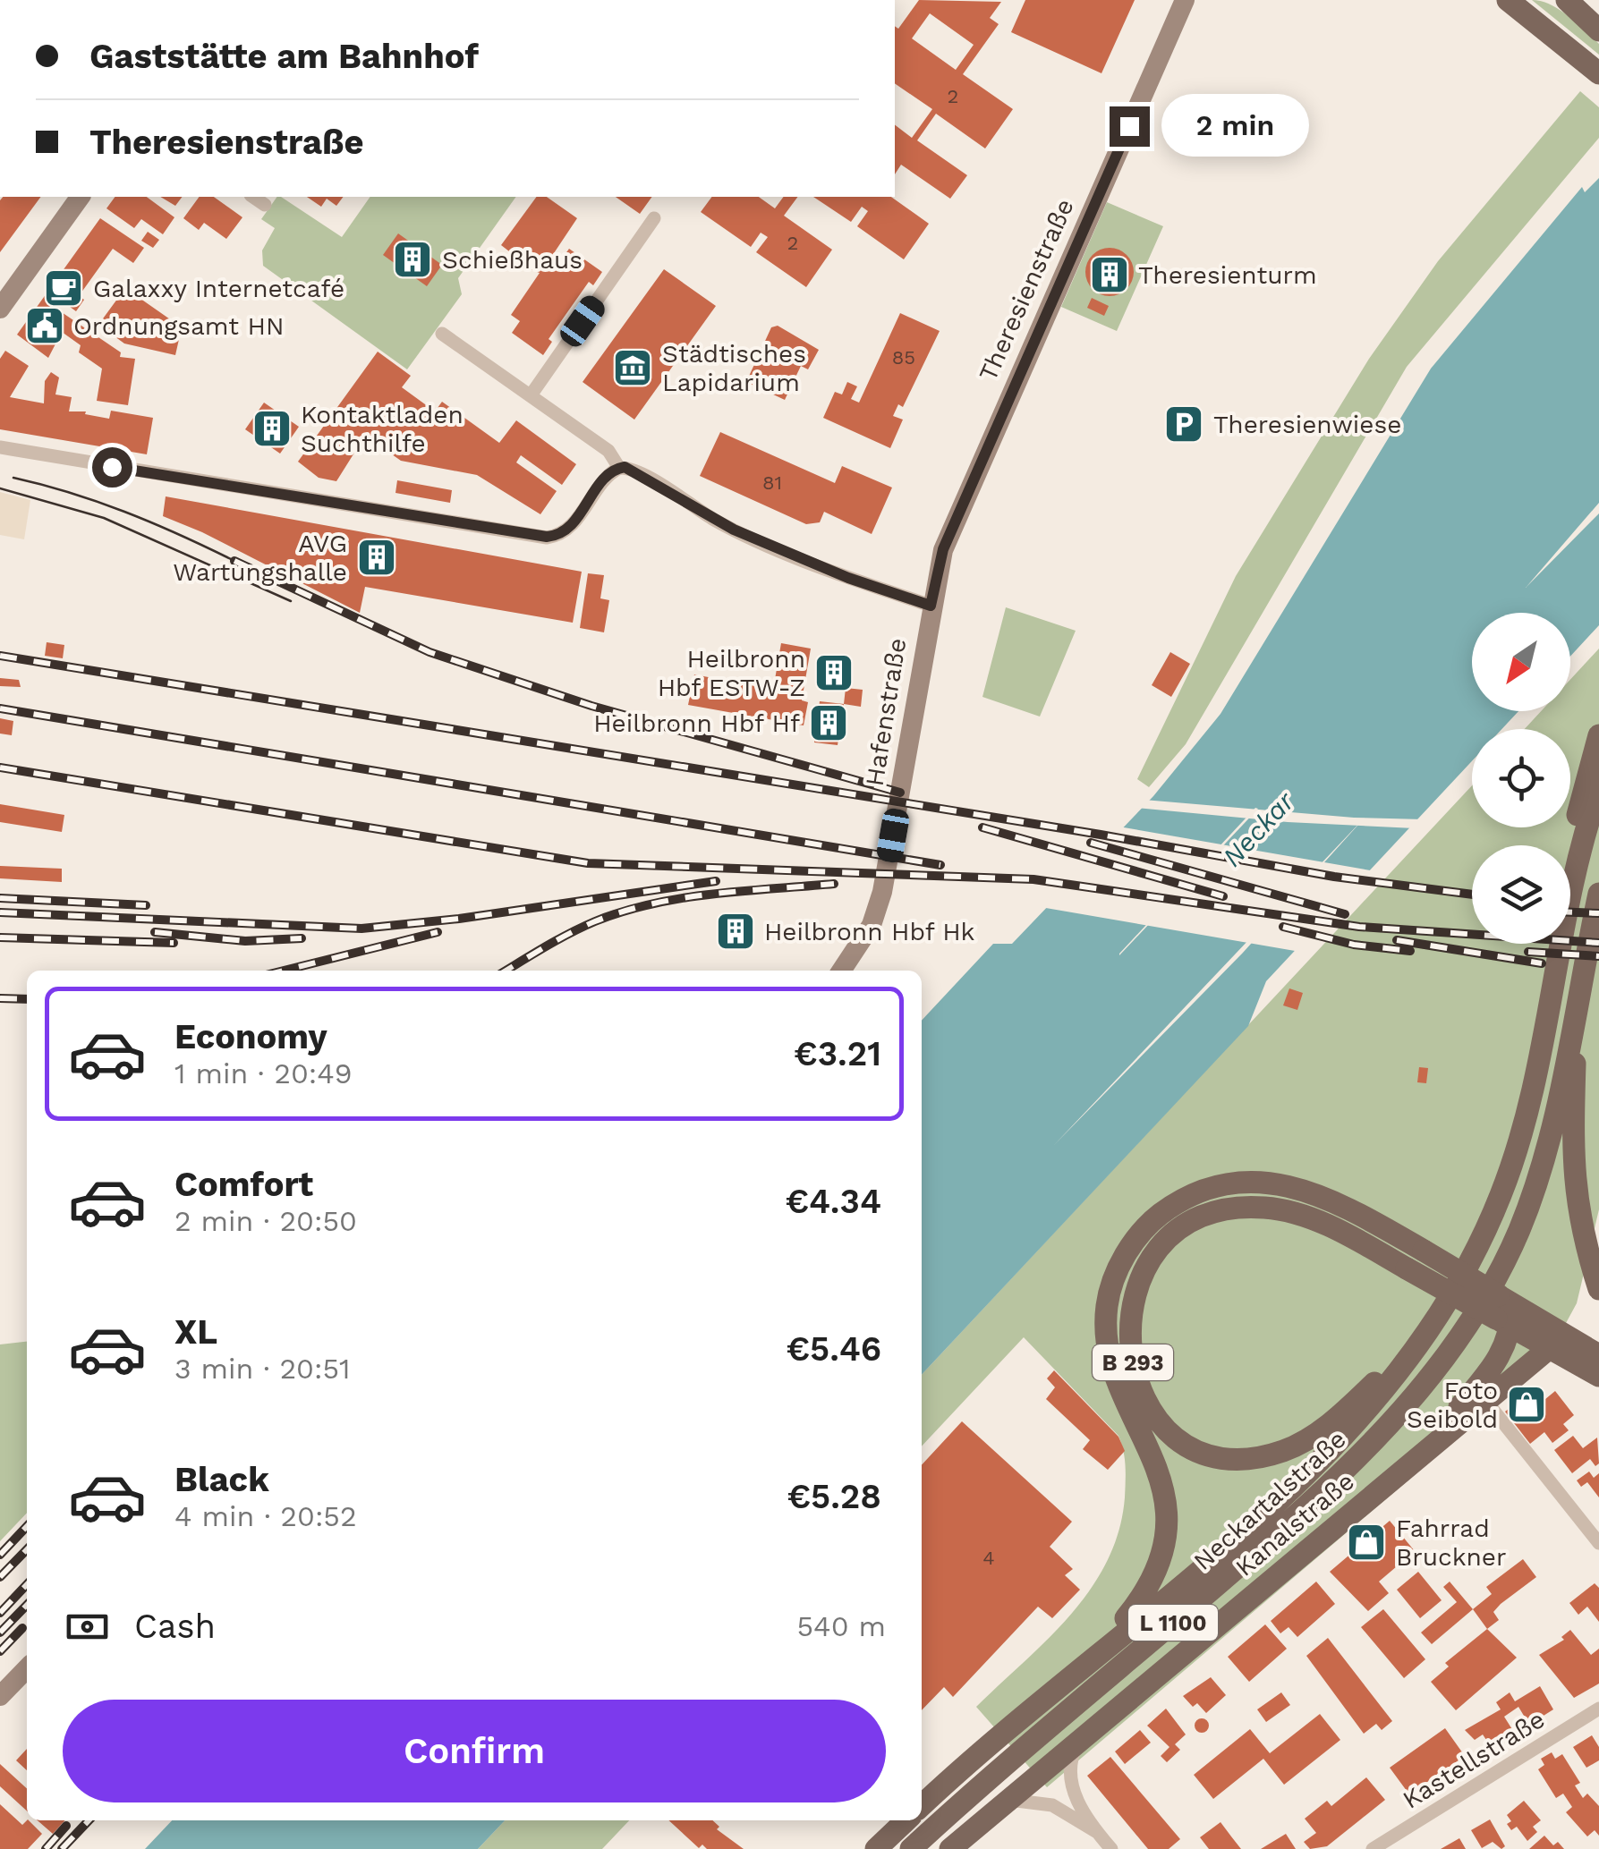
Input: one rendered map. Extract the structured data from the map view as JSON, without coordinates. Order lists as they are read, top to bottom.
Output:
{
  "streets": {
    "main road": [
      "Theresienstraße",
      "Hafenstraße",
      "B 293",
      "Neckartalstraße",
      "Kanalstraße",
      "L 1100"
    ],
    "street": ["Kastellstraße"]
  },
  "crossings": [
    ["Theresienstraße", "Hafenstraße"],
    ["B 293", "Neckartalstraße"],
    ["B 293", "Kanalstraße"]
  ],
  "water": ["Neckar"],
  "places": {
    "building": [
      "Schießhaus",
      "Theresienturm",
      "Kontaktladen Suchthilfe",
      "AVG Wartungshalle",
      "Heilbronn Hbf ESTW-Z",
      "Heilbronn Hbf Hf",
      "Heilbronn Hbf Hk"
    ],
    "cafe": ["Galaxxy Internetcafé"],
    "public building": ["Ordnungsamt HN"],
    "museum": ["Städtisches Lapidarium"],
    "parking": ["Theresienwiese"],
    "shop": ["Foto Seibold", "Fahrrad Bruckner"]
  },
  "house_numbers": [
    "2",
    "2",
    "85",
    "81",
    "4"
  ],
  "north": "bottom left",
  "page": {
    "banner": ["Gaststätte am Bahnhof", "Theresienstraße"],
    "bubble": "2 min",
    "list": [
      {
        "name": "Economy",
        "note": "1 min · 20:49",
        "value": "€3.21"
      },
      {
        "name": "Comfort",
        "note": "2 min · 20:50",
        "value": "€4.34"
      },
      {
        "name": "XL",
        "note": "3 min · 20:51",
        "value": "€5.46"
      },
      {
        "name": "Black",
        "note": "4 min · 20:52",
        "value": "€5.28"
      }
    ],
    "pay": ["Cash", "540 m"],
    "buttons": "Confirm"
  }
}
